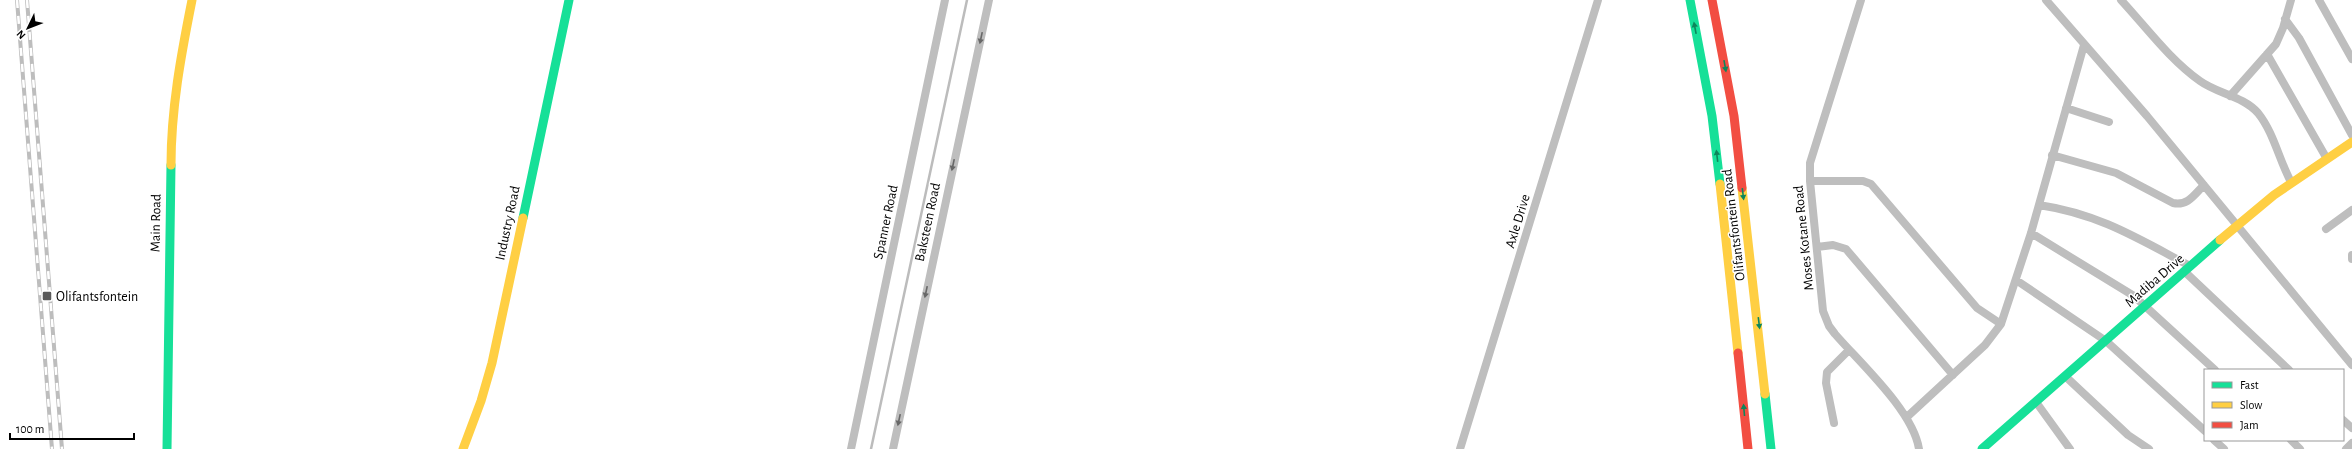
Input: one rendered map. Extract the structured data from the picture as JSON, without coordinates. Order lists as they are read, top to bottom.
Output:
{
  "streets": {
    "main road": [
      "Main Road",
      "Industry Road",
      "Olifantsfontein Road",
      "Madiba Drive"
    ],
    "street": [
      "Axle Drive",
      "Spanner Road",
      "Baksteen Road",
      "Moses Kotane Road"
    ]
  },
  "one_way": ["Baksteen Road"],
  "places": {
    "transit": ["Olifantsfontein"]
  },
  "legend": ["Fast", "Slow", "Jam"],
  "scale_bar": "100 m",
  "north": "bottom left"
}
